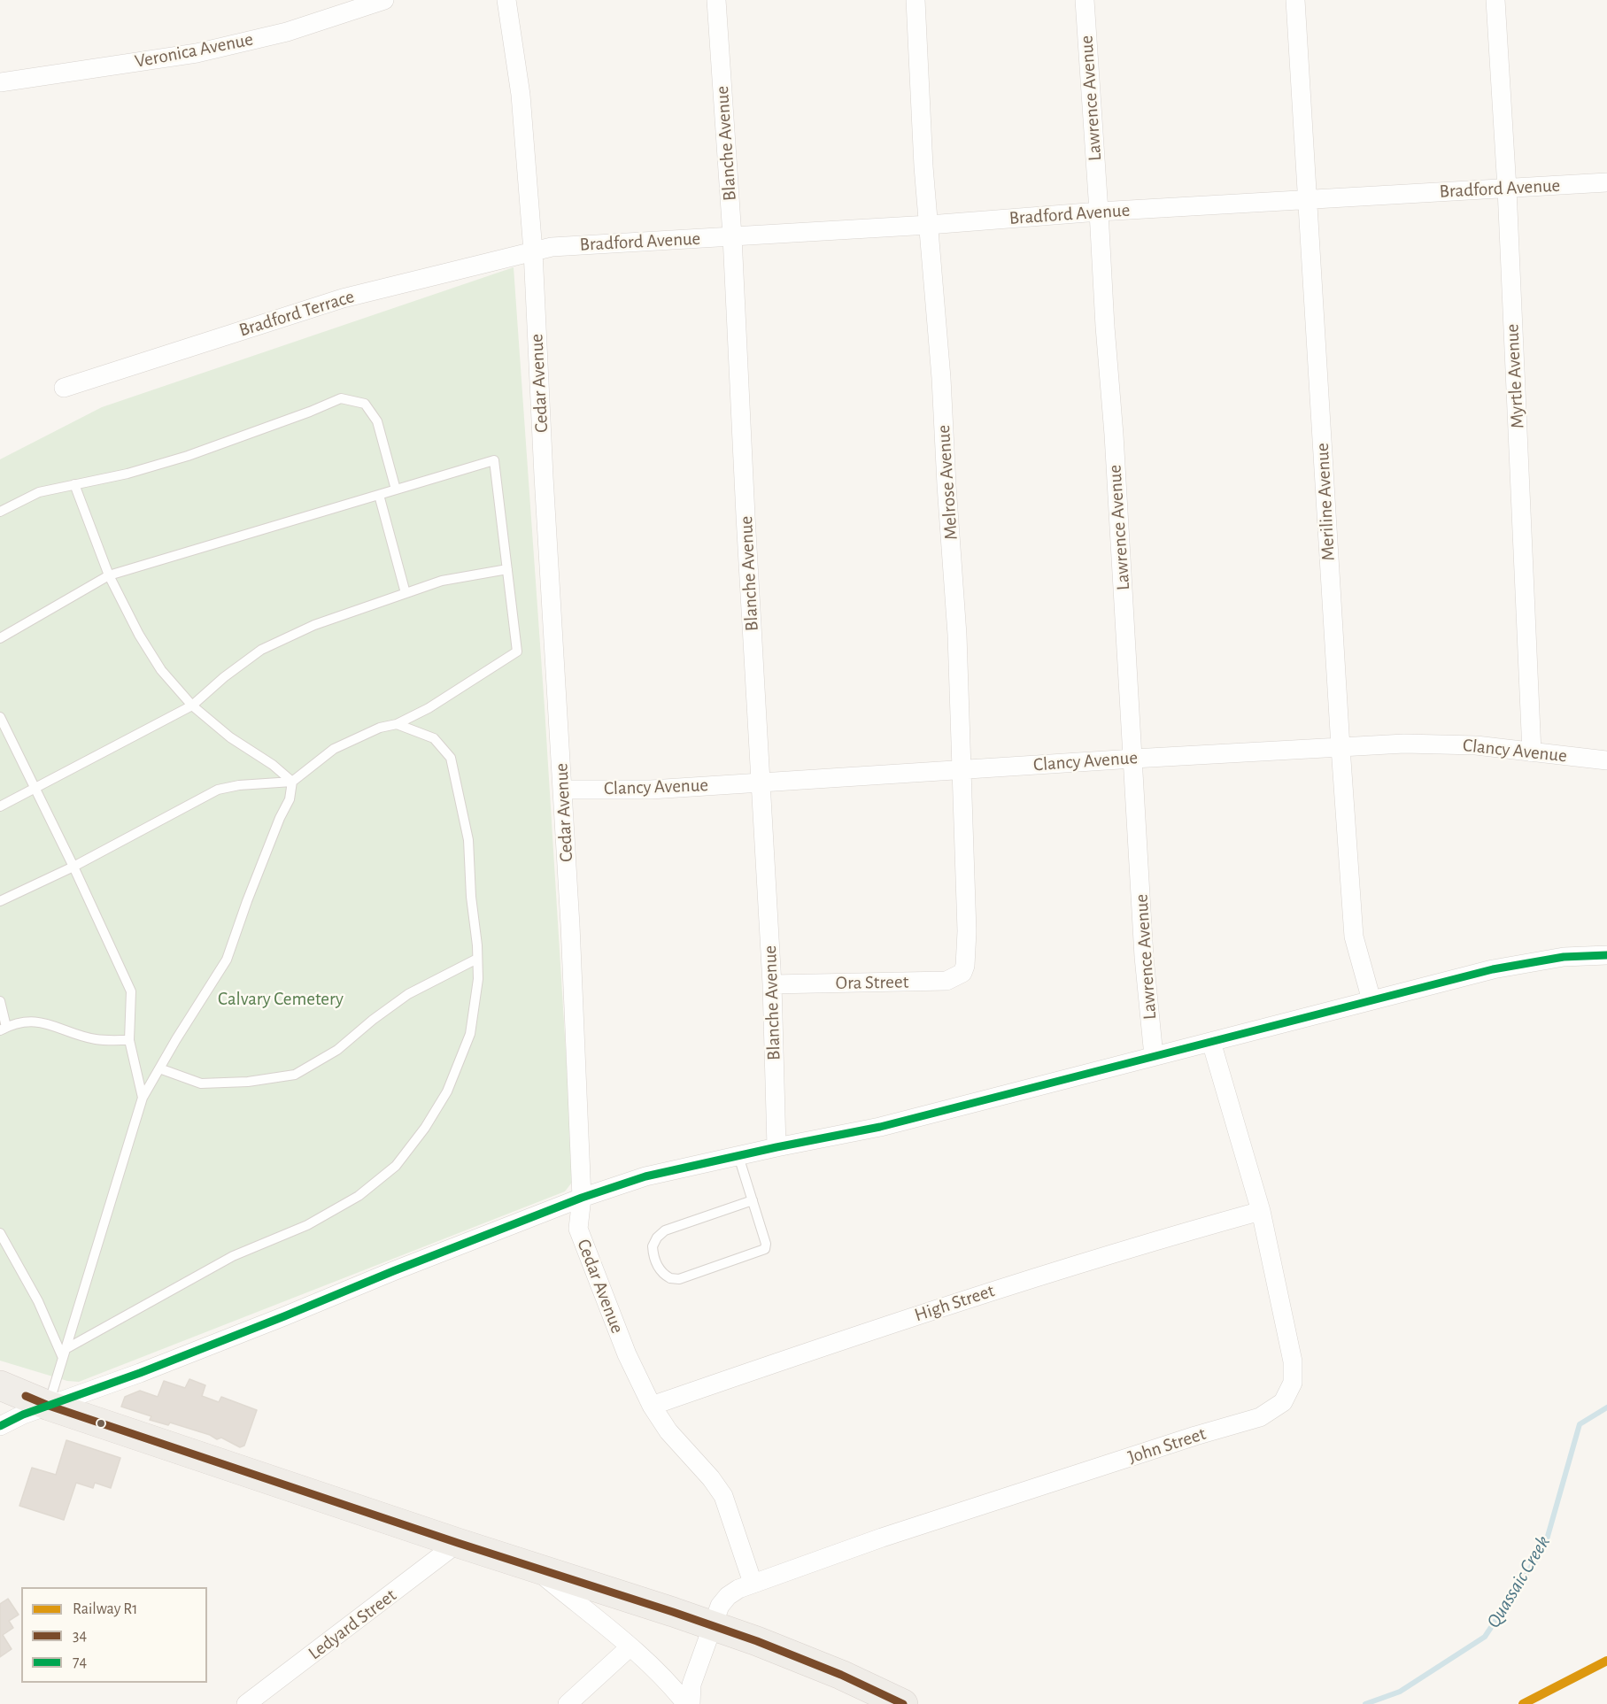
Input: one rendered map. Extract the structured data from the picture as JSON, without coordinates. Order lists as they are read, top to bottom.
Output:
{
  "streets": {
    "street": [
      "Veronica Avenue",
      "Lawrence Avenue",
      "Blanche Avenue",
      "Bradford Avenue",
      "Bradford Terrace",
      "Myrtle Avenue",
      "Cedar Avenue",
      "Melrose Avenue",
      "Meriline Avenue",
      "Clancy Avenue",
      "Ora Street",
      "High Street",
      "John Street",
      "Ledyard Street"
    ]
  },
  "crossings": [
    ["Lawrence Avenue", "Bradford Avenue"],
    ["Lawrence Avenue", "Clancy Avenue"],
    ["Blanche Avenue", "Bradford Avenue"],
    ["Blanche Avenue", "Clancy Avenue"],
    ["Blanche Avenue", "Ora Street"],
    ["Bradford Avenue", "Bradford Terrace"],
    ["Bradford Avenue", "Myrtle Avenue"],
    ["Bradford Avenue", "Cedar Avenue"],
    ["Bradford Avenue", "Melrose Avenue"],
    ["Bradford Avenue", "Meriline Avenue"],
    ["Bradford Terrace", "Cedar Avenue"],
    ["Myrtle Avenue", "Clancy Avenue"],
    ["Cedar Avenue", "Clancy Avenue"],
    ["Cedar Avenue", "High Street"],
    ["Cedar Avenue", "John Street"],
    ["Melrose Avenue", "Clancy Avenue"],
    ["Melrose Avenue", "Ora Street"],
    ["Meriline Avenue", "Clancy Avenue"],
    ["High Street", "John Street"]
  ],
  "water": ["Quassaic Creek"],
  "parks": ["Calvary Cemetery"],
  "lines": ["transit line 74", "transit line 34", "rail line R1"],
  "legend": ["Railway R1", "34", "74"]
}
